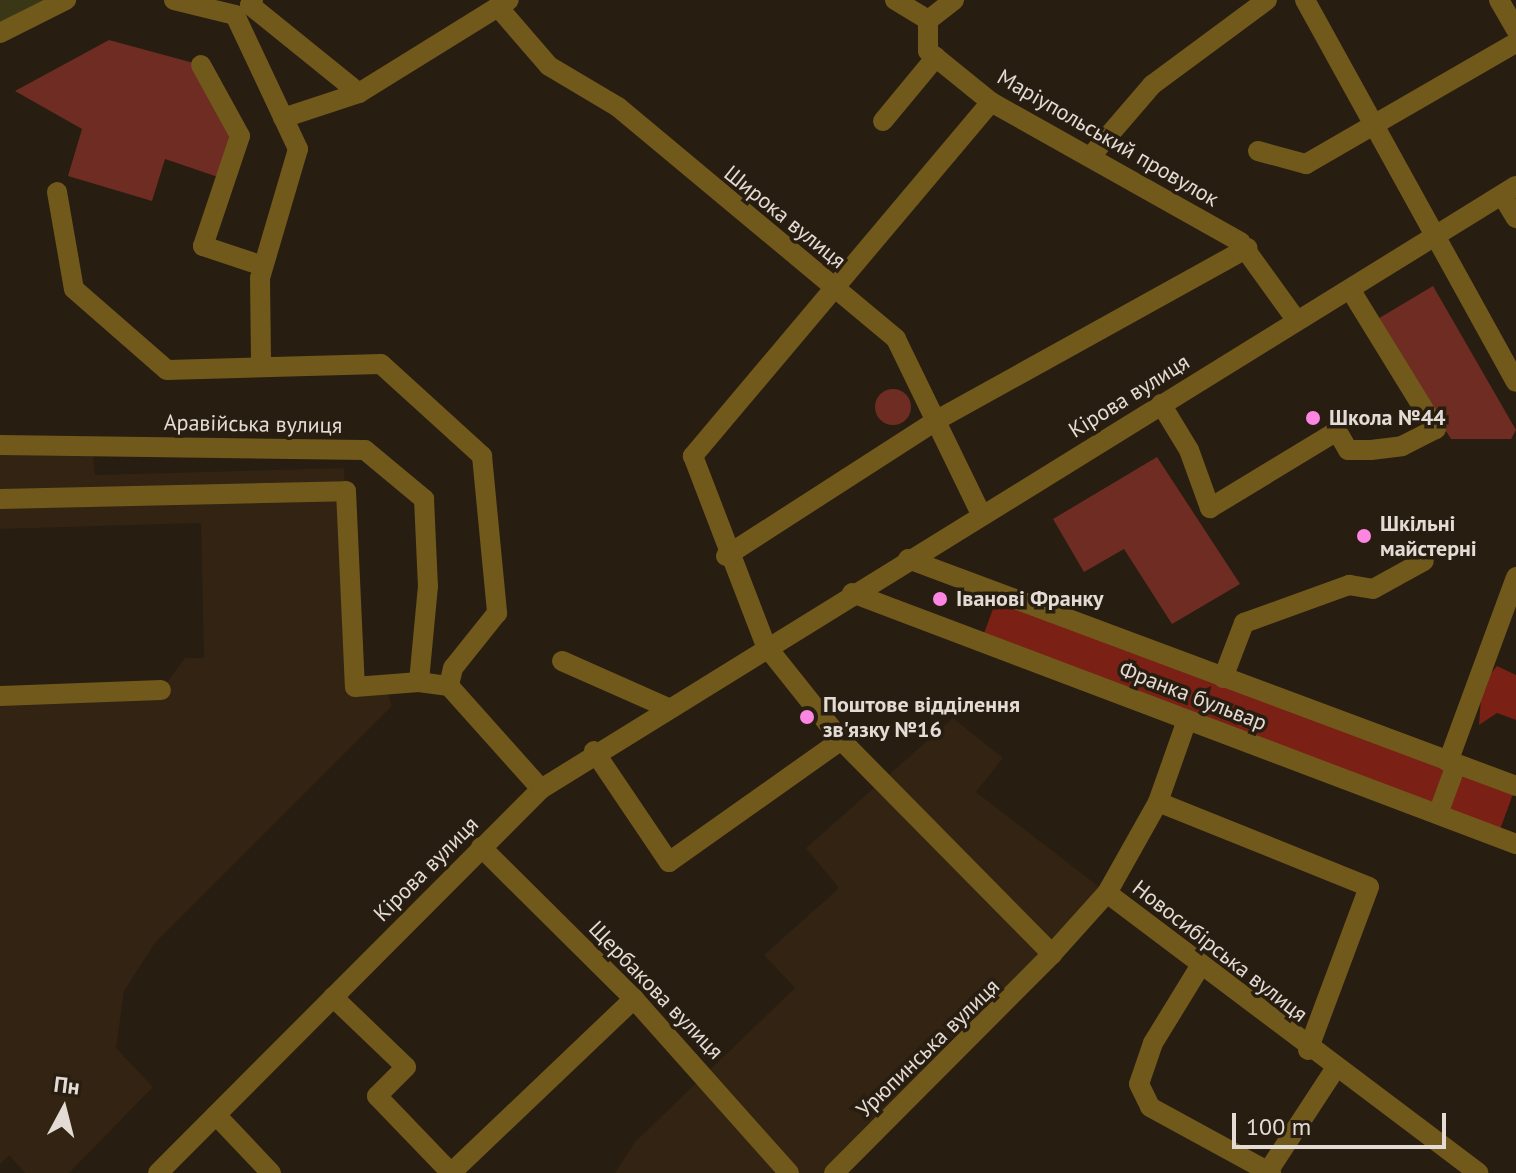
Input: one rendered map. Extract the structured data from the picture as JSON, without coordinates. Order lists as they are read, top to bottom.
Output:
{
  "streets": {
    "street": [
      "Маріупольський провулок",
      "Широка вулиця",
      "Кірова вулиця",
      "Аравійська вулиця",
      "Франка бульвар",
      "Новосибірська вулиця",
      "Щербакова вулиця",
      "Урюпинська вулиця"
    ]
  },
  "crossings": [
    ["Маріупольський провулок", "Кірова вулиця"],
    ["Широка вулиця", "Кірова вулиця"],
    ["Кірова вулиця", "Франка бульвар"],
    ["Кірова вулиця", "Щербакова вулиця"],
    ["Новосибірська вулиця", "Урюпинська вулиця"]
  ],
  "places": [
    "Школа №44",
    "Шкільні майстерні",
    "Іванові Франку",
    "Поштове відділення зв'язку №16"
  ],
  "scale_bar": "100 m",
  "north": "top"
}
